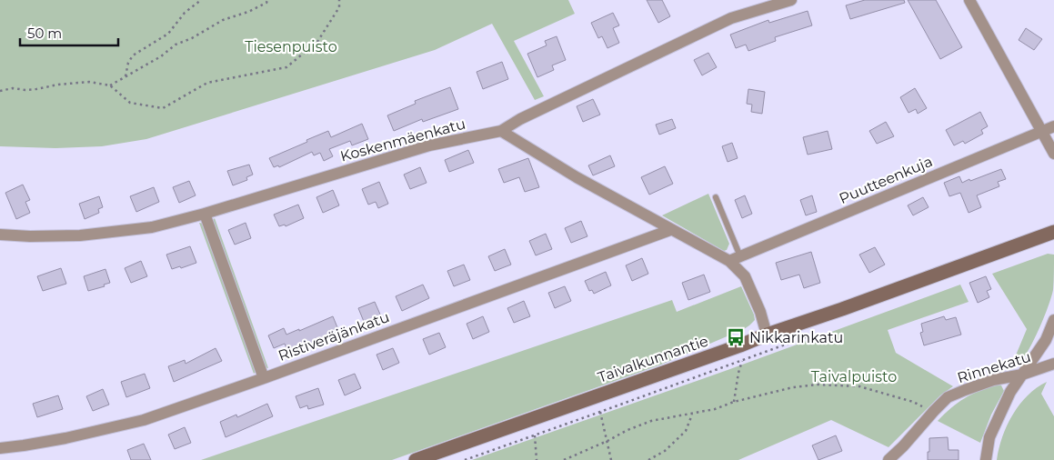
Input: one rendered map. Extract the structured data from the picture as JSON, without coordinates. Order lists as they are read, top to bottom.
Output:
{
  "streets": {
    "main road": ["Taivalkunnantie"],
    "street": [
      "Koskenmäenkatu",
      "Puutteenkuja",
      "Ristiveräjänkatu",
      "Rinnekatu"
    ]
  },
  "parks": ["Tiesenpuisto", "Taivalpuisto"],
  "places": {
    "bus stop": ["Nikkarinkatu"]
  },
  "scale_bar": "50 m"
}
